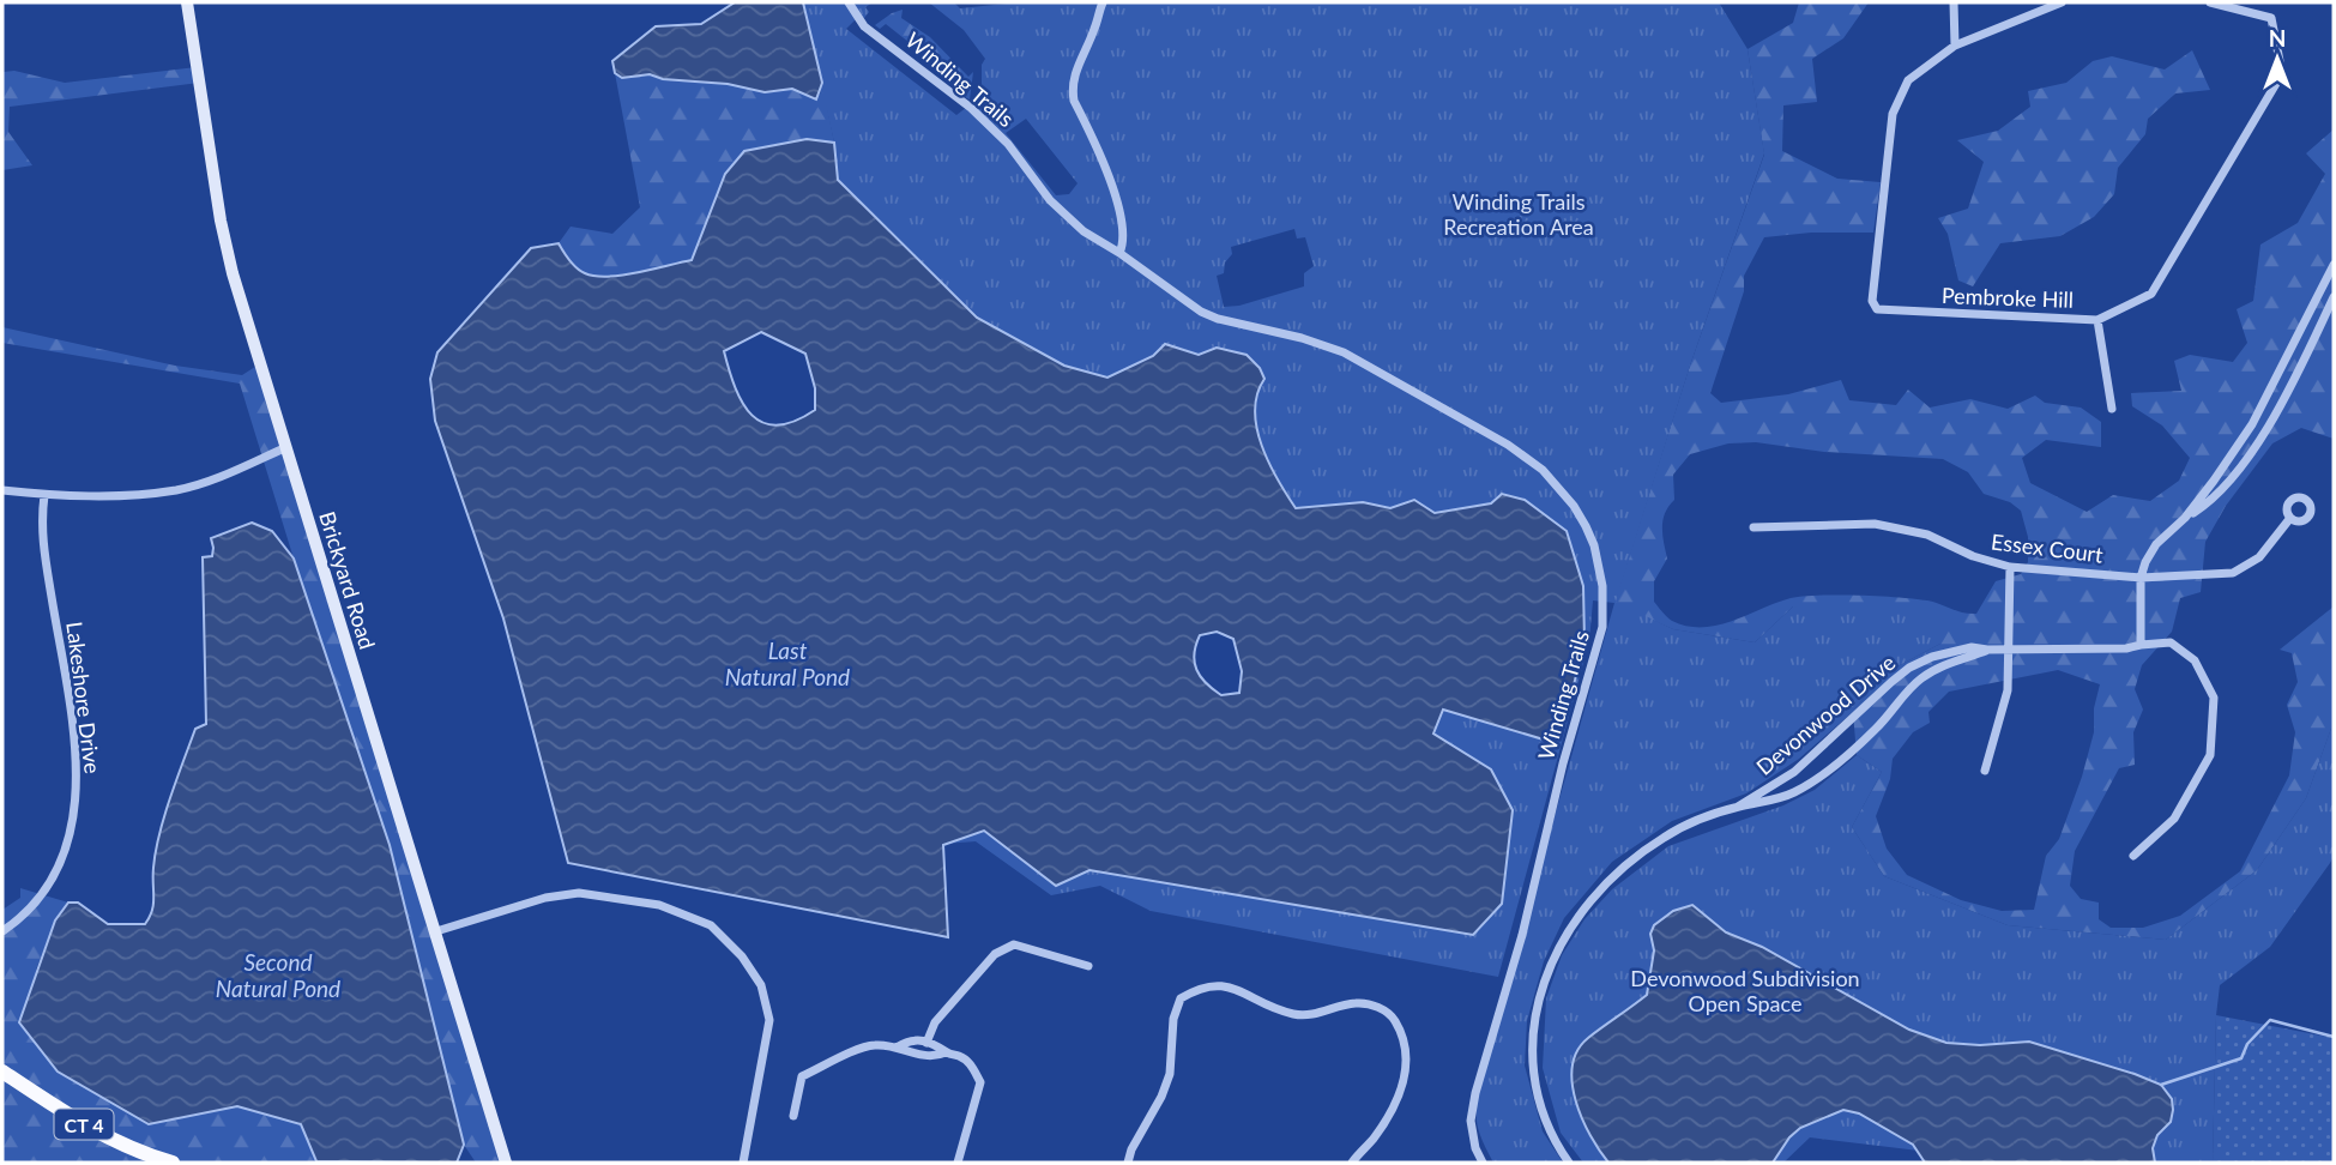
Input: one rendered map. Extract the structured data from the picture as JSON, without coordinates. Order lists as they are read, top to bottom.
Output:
{
  "streets": {
    "main road": ["CT 4"],
    "street": [
      "Winding Trails",
      "Pembroke Hill",
      "Essex Court",
      "Brickyard Road",
      "Lakeshore Drive",
      "Devonwood Drive"
    ]
  },
  "water": ["Last Natural Pond", "Second Natural Pond"],
  "parks": ["Winding Trails Recreation Area", "Devonwood Subdivision Open Space"],
  "north": "top"
}
